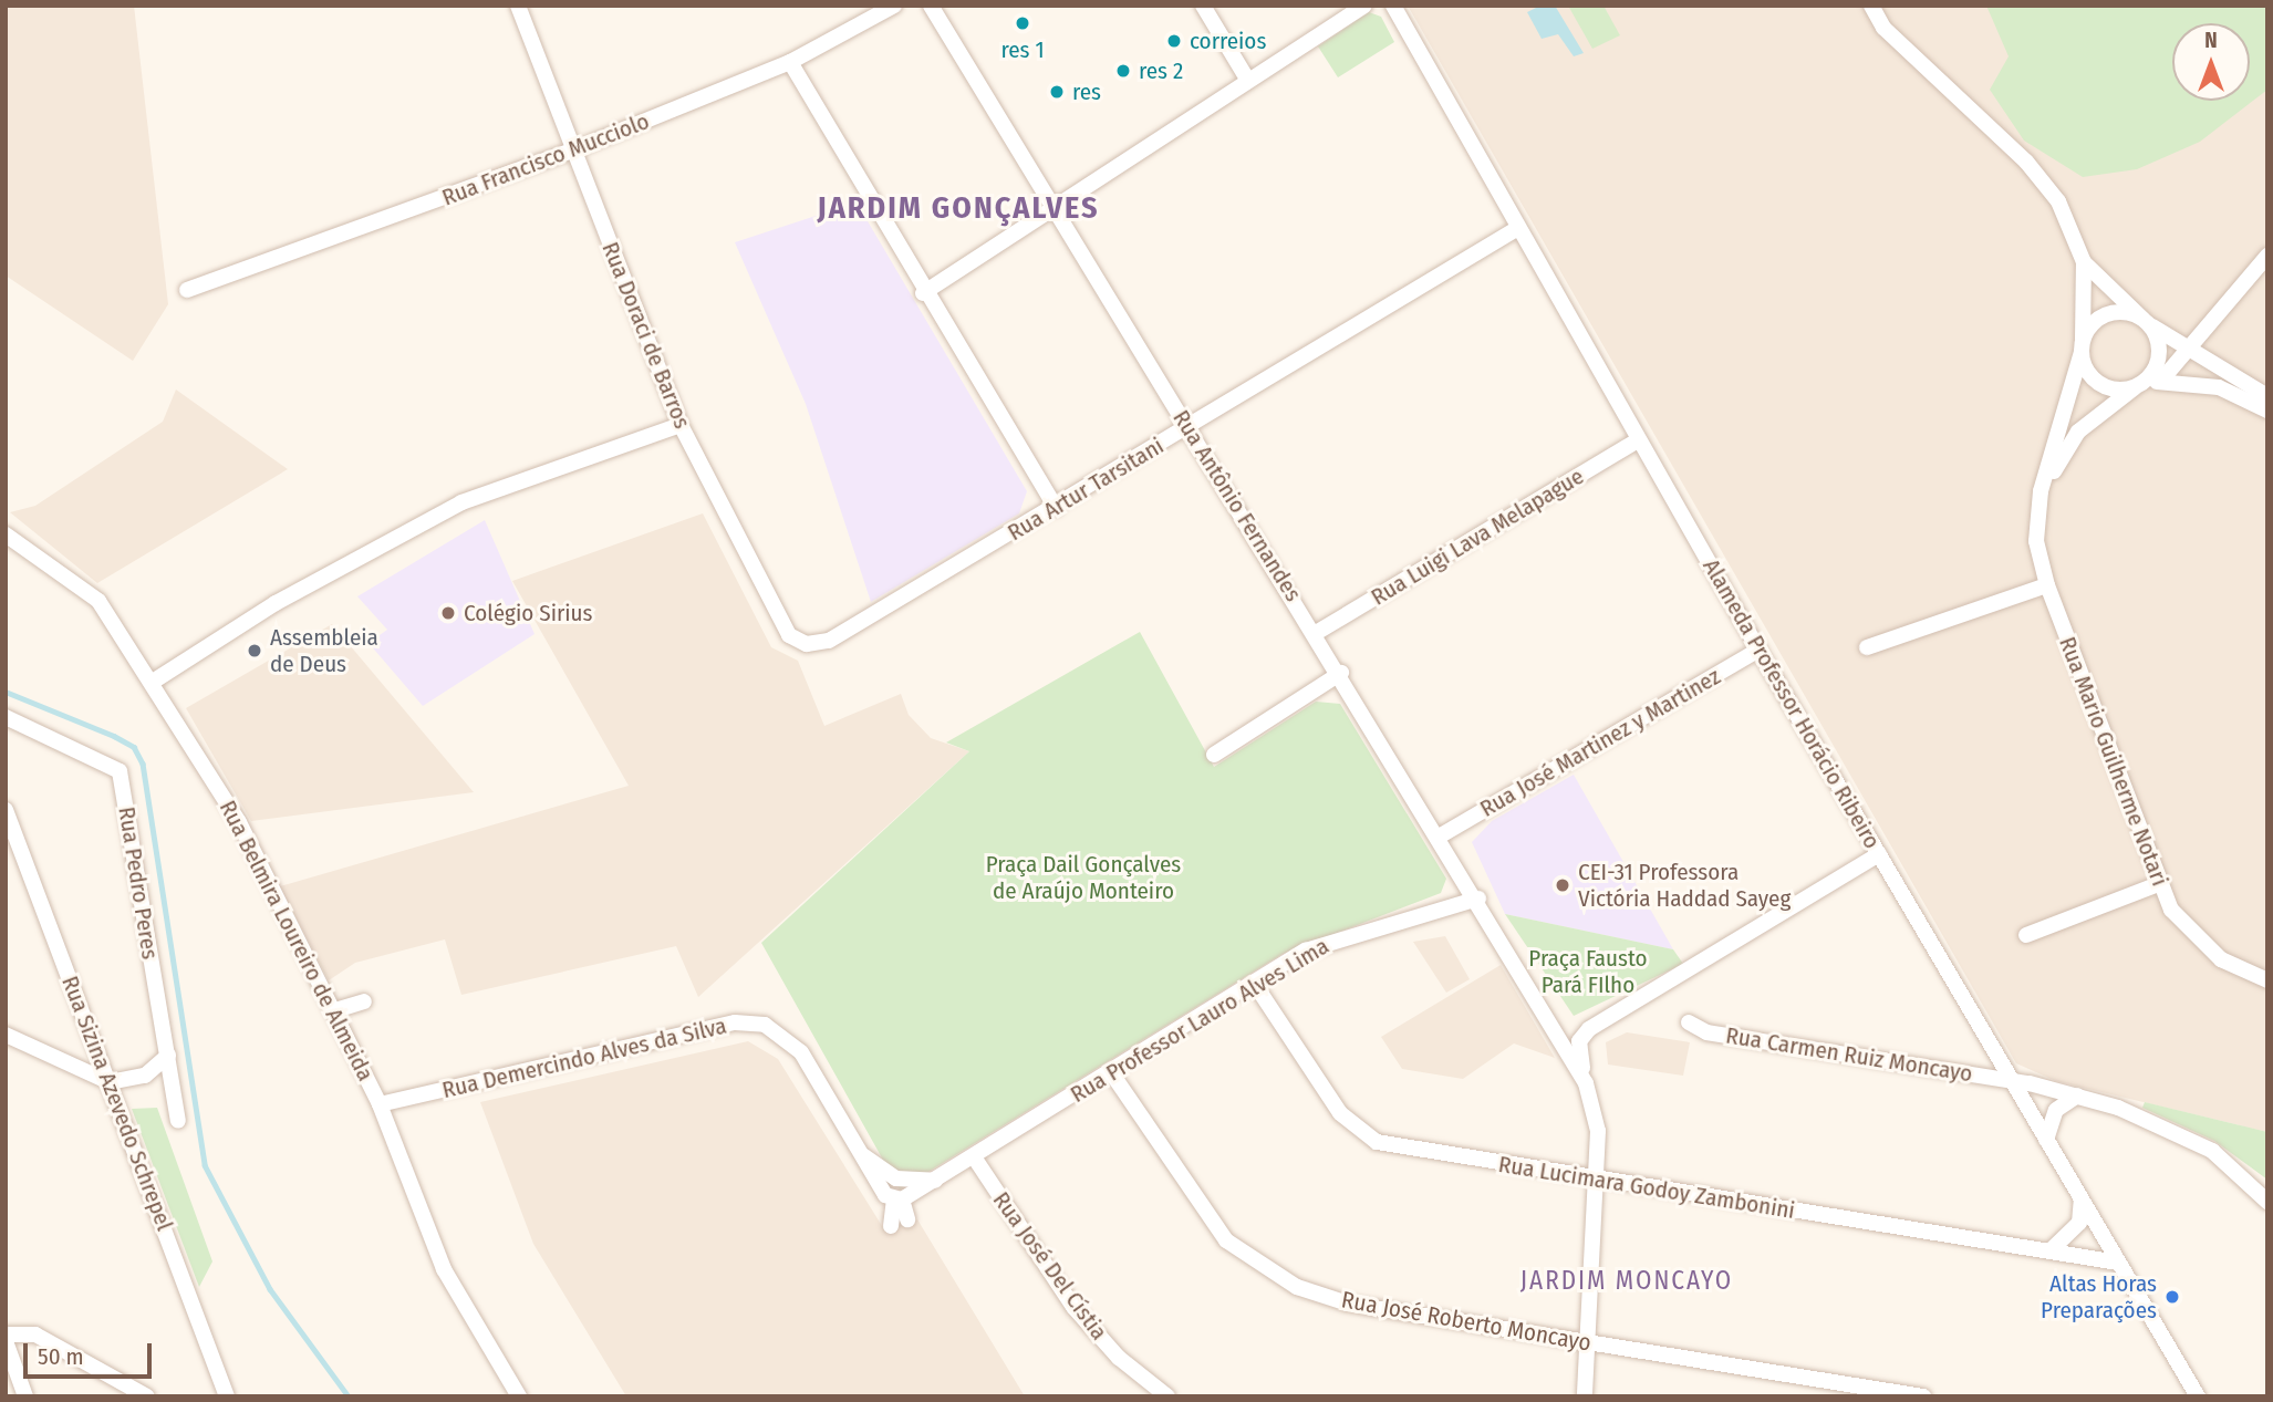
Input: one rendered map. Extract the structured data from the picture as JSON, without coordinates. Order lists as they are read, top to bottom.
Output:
{
  "streets": {
    "street": [
      "Rua Francisco Mucciolo",
      "Rua Doraci de Barros",
      "Rua Artur Tarsitani",
      "Rua Antônio Fernandes",
      "Rua Luigi Lava Melapague",
      "Alameda Professor Horácio Ribeiro",
      "Rua José Martinez y Martinez",
      "Rua Mario Guilherme Notari",
      "Rua Pedro Peres",
      "Rua Belmira Loureiro de Almeida",
      "Rua Professor Lauro Alves Lima",
      "Rua Carmen Ruiz Moncayo",
      "Rua Demercindo Alves da Silva",
      "Rua Sizina Azevedo Schrepel",
      "Rua Lucimara Godoy Zambonini",
      "Rua José Del Cístia",
      "Rua José Roberto Moncayo"
    ]
  },
  "crossings": [
    ["Rua Francisco Mucciolo", "Rua Doraci de Barros"],
    ["Rua Doraci de Barros", "Rua Artur Tarsitani"],
    ["Rua Artur Tarsitani", "Rua Antônio Fernandes"],
    ["Rua Artur Tarsitani", "Alameda Professor Horácio Ribeiro"],
    ["Rua Antônio Fernandes", "Rua Luigi Lava Melapague"],
    ["Rua Antônio Fernandes", "Rua José Martinez y Martinez"],
    ["Rua Antônio Fernandes", "Rua Professor Lauro Alves Lima"],
    ["Rua Antônio Fernandes", "Rua Lucimara Godoy Zambonini"],
    ["Rua Antônio Fernandes", "Rua José Roberto Moncayo"],
    ["Rua Luigi Lava Melapague", "Alameda Professor Horácio Ribeiro"],
    ["Alameda Professor Horácio Ribeiro", "Rua José Martinez y Martinez"],
    ["Alameda Professor Horácio Ribeiro", "Rua Carmen Ruiz Moncayo"],
    ["Alameda Professor Horácio Ribeiro", "Rua Lucimara Godoy Zambonini"],
    ["Rua Belmira Loureiro de Almeida", "Rua Demercindo Alves da Silva"],
    ["Rua Professor Lauro Alves Lima", "Rua Demercindo Alves da Silva"],
    ["Rua Professor Lauro Alves Lima", "Rua Lucimara Godoy Zambonini"],
    ["Rua Professor Lauro Alves Lima", "Rua José Del Cístia"],
    ["Rua Professor Lauro Alves Lima", "Rua José Roberto Moncayo"]
  ],
  "districts": ["JARDIM GONÇALVES", "JARDIM MONCAYO"],
  "parks": ["Praça Dail Gonçalves de Araújo Monteiro", "Praça Fausto Pará FIlho"],
  "places": [
    "res 1",
    "correios",
    "res 2",
    "res",
    "Colégio Sirius",
    "Assembleia de Deus",
    "CEI-31 Professora Victória Haddad Sayeg",
    "Altas Horas Preparações"
  ],
  "scale_bar": "50 m",
  "north": "top"
}
